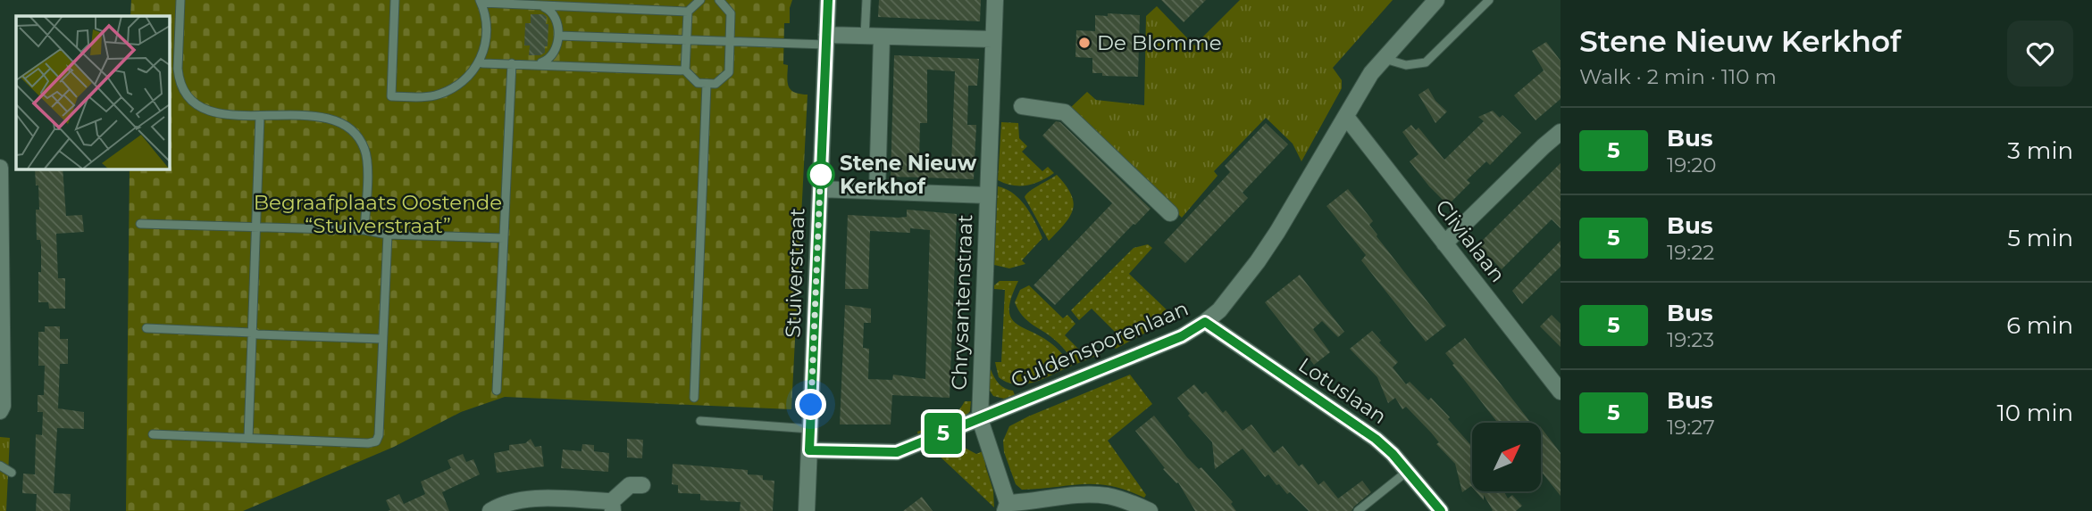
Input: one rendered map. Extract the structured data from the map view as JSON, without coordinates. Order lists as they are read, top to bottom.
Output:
{
  "streets": {
    "street": [
      "Clivialaan",
      "Stuiverstraat",
      "Chrysantenstraat",
      "Guldensporenlaan",
      "Lotuslaan"
    ]
  },
  "crossings": [
    ["Clivialaan", "Guldensporenlaan"],
    ["Stuiverstraat", "Guldensporenlaan"],
    ["Chrysantenstraat", "Guldensporenlaan"],
    ["Guldensporenlaan", "Lotuslaan"]
  ],
  "parks": ["Begraafplaats Oostende “Stuiverstraat”"],
  "places": ["De Blomme", "Stene Nieuw Kerkhof"],
  "lines": ["bus line 5"],
  "north": "top right",
  "page": {
    "on_map": "5",
    "heading": ["Stene Nieuw Kerkhof", "Walk · 2 min · 110 m"],
    "list": [
      {
        "mark": "5",
        "name": "Bus",
        "note": "19:20",
        "value": "3 min"
      },
      {
        "mark": "5",
        "name": "Bus",
        "note": "19:22",
        "value": "5 min"
      },
      {
        "mark": "5",
        "name": "Bus",
        "note": "19:23",
        "value": "6 min"
      },
      {
        "mark": "5",
        "name": "Bus",
        "note": "19:27",
        "value": "10 min"
      }
    ]
  }
}
